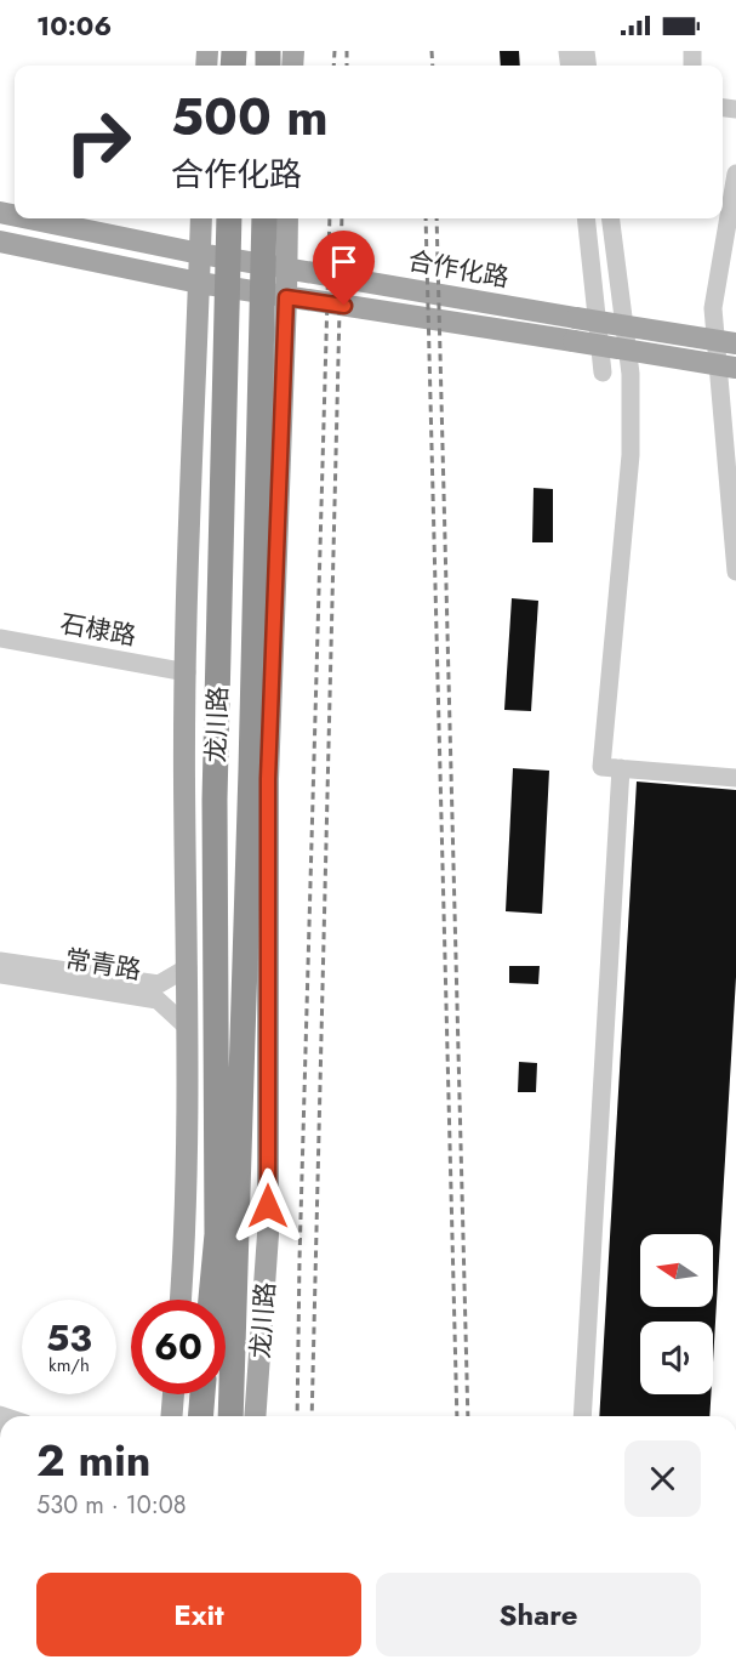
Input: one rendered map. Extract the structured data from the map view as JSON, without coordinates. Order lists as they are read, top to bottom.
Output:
{
  "streets": {
    "highway": ["龙川路"],
    "main road": ["合作化路"],
    "street": ["石棣路", "常青路"]
  },
  "crossings": [
    ["合作化路", "龙川路"],
    ["石棣路", "龙川路"],
    ["龙川路", "常青路"]
  ],
  "north": "left",
  "page": {
    "status": "10:06",
    "turn": ["500 m", "合作化路"],
    "speed": "53 km/h",
    "limit": "60",
    "heading": ["2 min", "530 m · 10:08"],
    "buttons": ["Exit", "Share"]
  }
}
